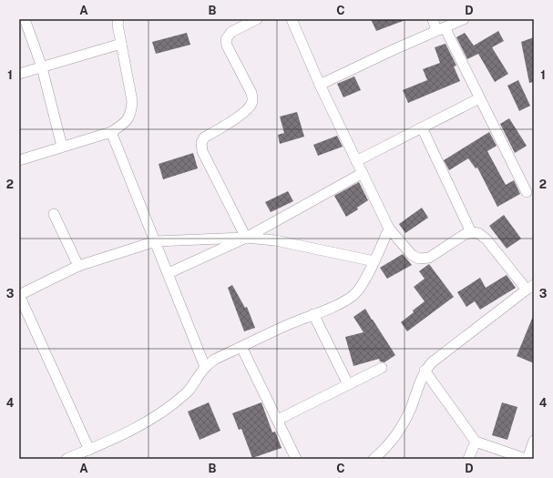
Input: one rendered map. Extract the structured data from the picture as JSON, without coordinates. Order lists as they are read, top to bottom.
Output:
{
  "grid": {
    "columns": [
      "A",
      "B",
      "C",
      "D"
    ],
    "rows": [
      "1",
      "2",
      "3",
      "4"
    ]
  }
}
